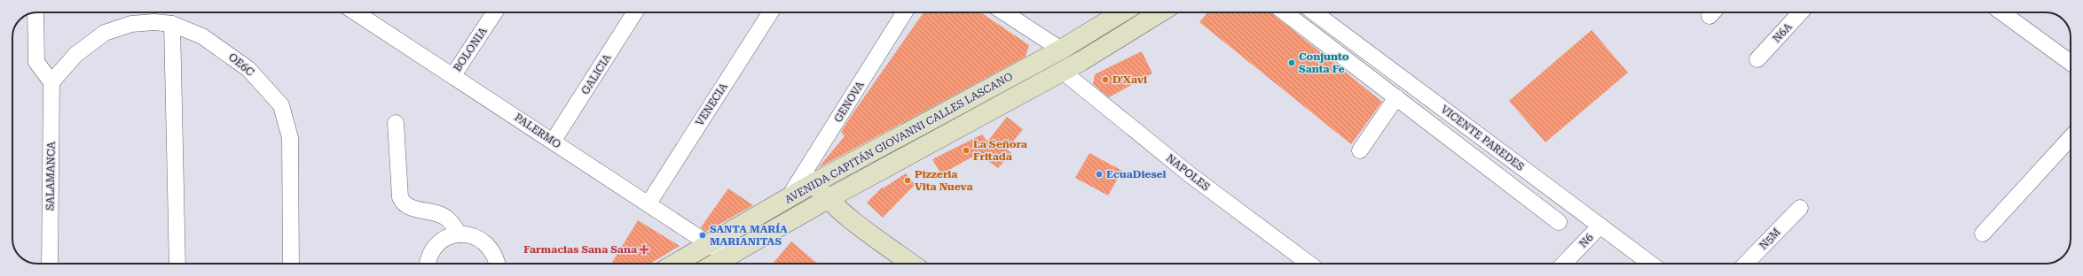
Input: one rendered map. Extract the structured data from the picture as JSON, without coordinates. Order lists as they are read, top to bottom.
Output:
{
  "streets": {
    "main road": ["AVENIDA CAPITÁN GIOVANNI CALLES LASCANO"],
    "street": [
      "N6A",
      "BOLONIA",
      "OE6C",
      "GALICIA",
      "GENOVA",
      "VENECIA",
      "PALERMO",
      "VICENTE PAREDES",
      "NAPOLES",
      "SALAMANCA",
      "N5M",
      "N6"
    ]
  },
  "crossings": [
    ["BOLONIA", "PALERMO"],
    ["OE6C", "SALAMANCA"],
    ["GALICIA", "PALERMO"],
    ["GENOVA", "AVENIDA CAPITÁN GIOVANNI CALLES LASCANO"],
    ["VENECIA", "PALERMO"],
    ["PALERMO", "AVENIDA CAPITÁN GIOVANNI CALLES LASCANO"],
    ["AVENIDA CAPITÁN GIOVANNI CALLES LASCANO", "NAPOLES"],
    ["VICENTE PAREDES", "N6"]
  ],
  "places": {
    "other": [
      "Conjunto Santa Fe",
      "D'Xavi",
      "La Señora Fritada",
      "EcuaDiesel",
      "Pizzeria Vita Nueva",
      "SANTA MARÍA MARIANITAS"
    ],
    "health": ["Farmacias Sana Sana"]
  }
}
